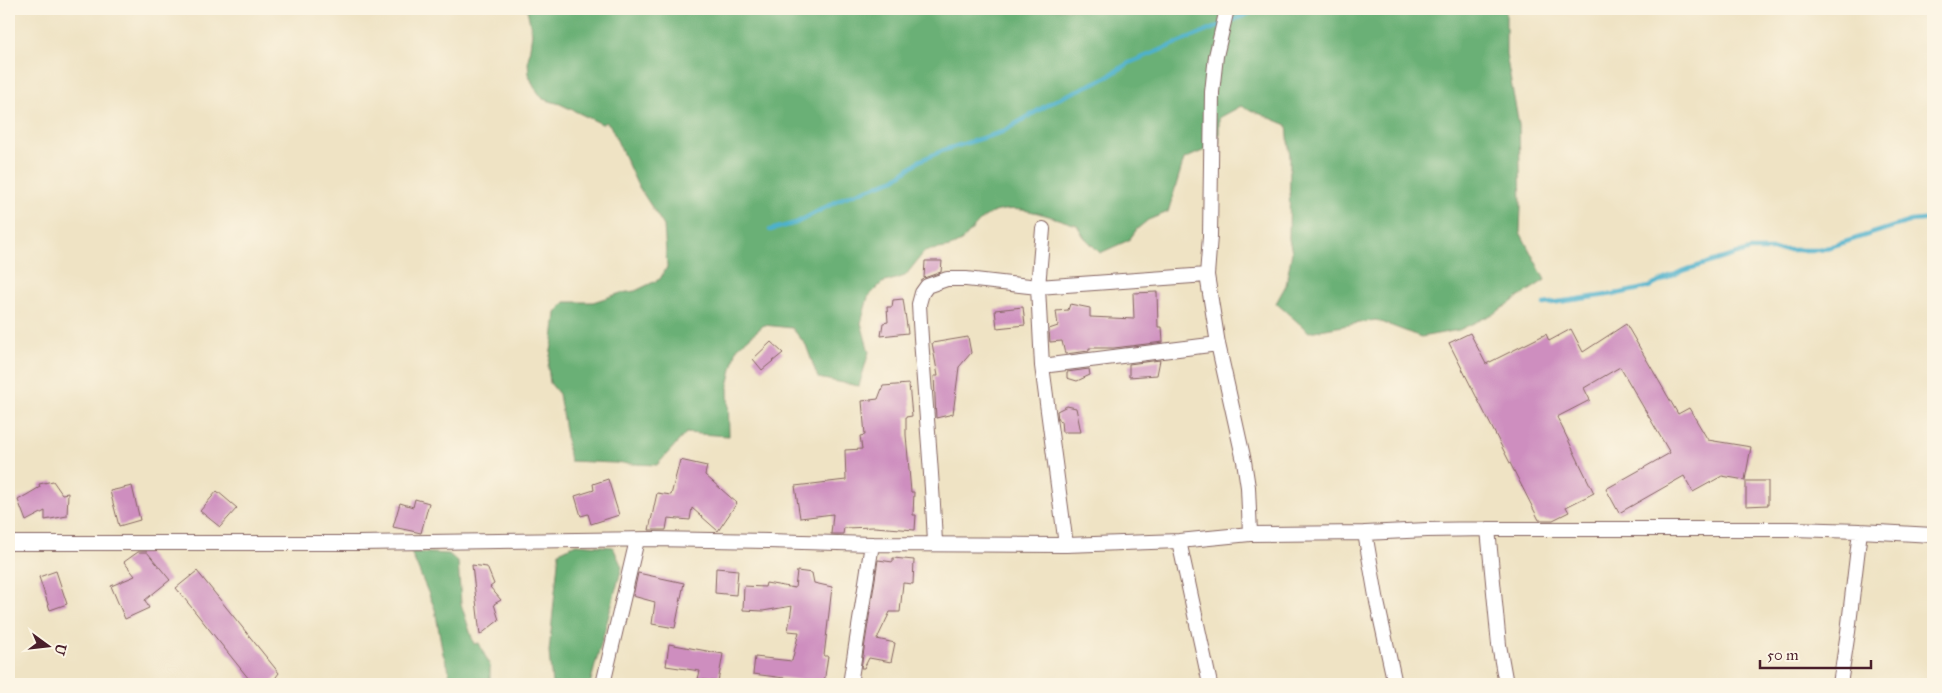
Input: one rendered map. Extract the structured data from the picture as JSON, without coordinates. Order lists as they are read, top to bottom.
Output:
{
  "scale_bar": "50 m",
  "north": "right"
}
